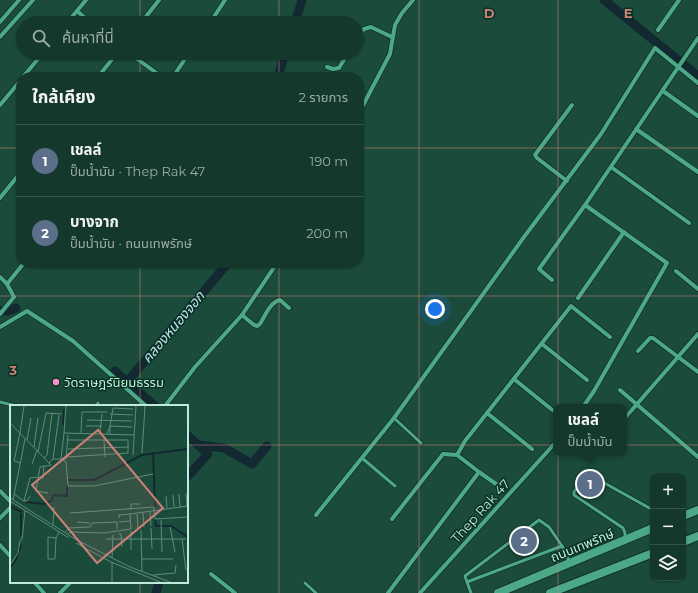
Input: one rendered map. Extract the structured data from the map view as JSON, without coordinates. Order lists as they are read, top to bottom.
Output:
{
  "streets": {
    "main road": ["ถนนเทพรักษ์"],
    "street": ["Thep Rak 47"]
  },
  "water": ["คลองหนองจอก"],
  "places": ["วัดราษฎร์นิยมธรรม"],
  "page": {
    "search": "ค้นหาที่นี่",
    "heading": ["ใกล้เคียง", "2 รายการ"],
    "list": [
      {
        "mark": "1",
        "name": "เชลล์",
        "note": "ปั๊มน้ำมัน · Thep Rak 47",
        "value": "190 m"
      },
      {
        "mark": "2",
        "name": "บางจาก",
        "note": "ปั๊มน้ำมัน · ถนนเทพรักษ์",
        "value": "200 m"
      }
    ],
    "popup": ["เชลล์", "ปั๊มน้ำมัน"],
    "pins": ["1", "2"],
    "map_buttons": ["+", "−"]
  },
  "grid": {
    "columns": ["D", "E"],
    "rows": ["3"]
  }
}
